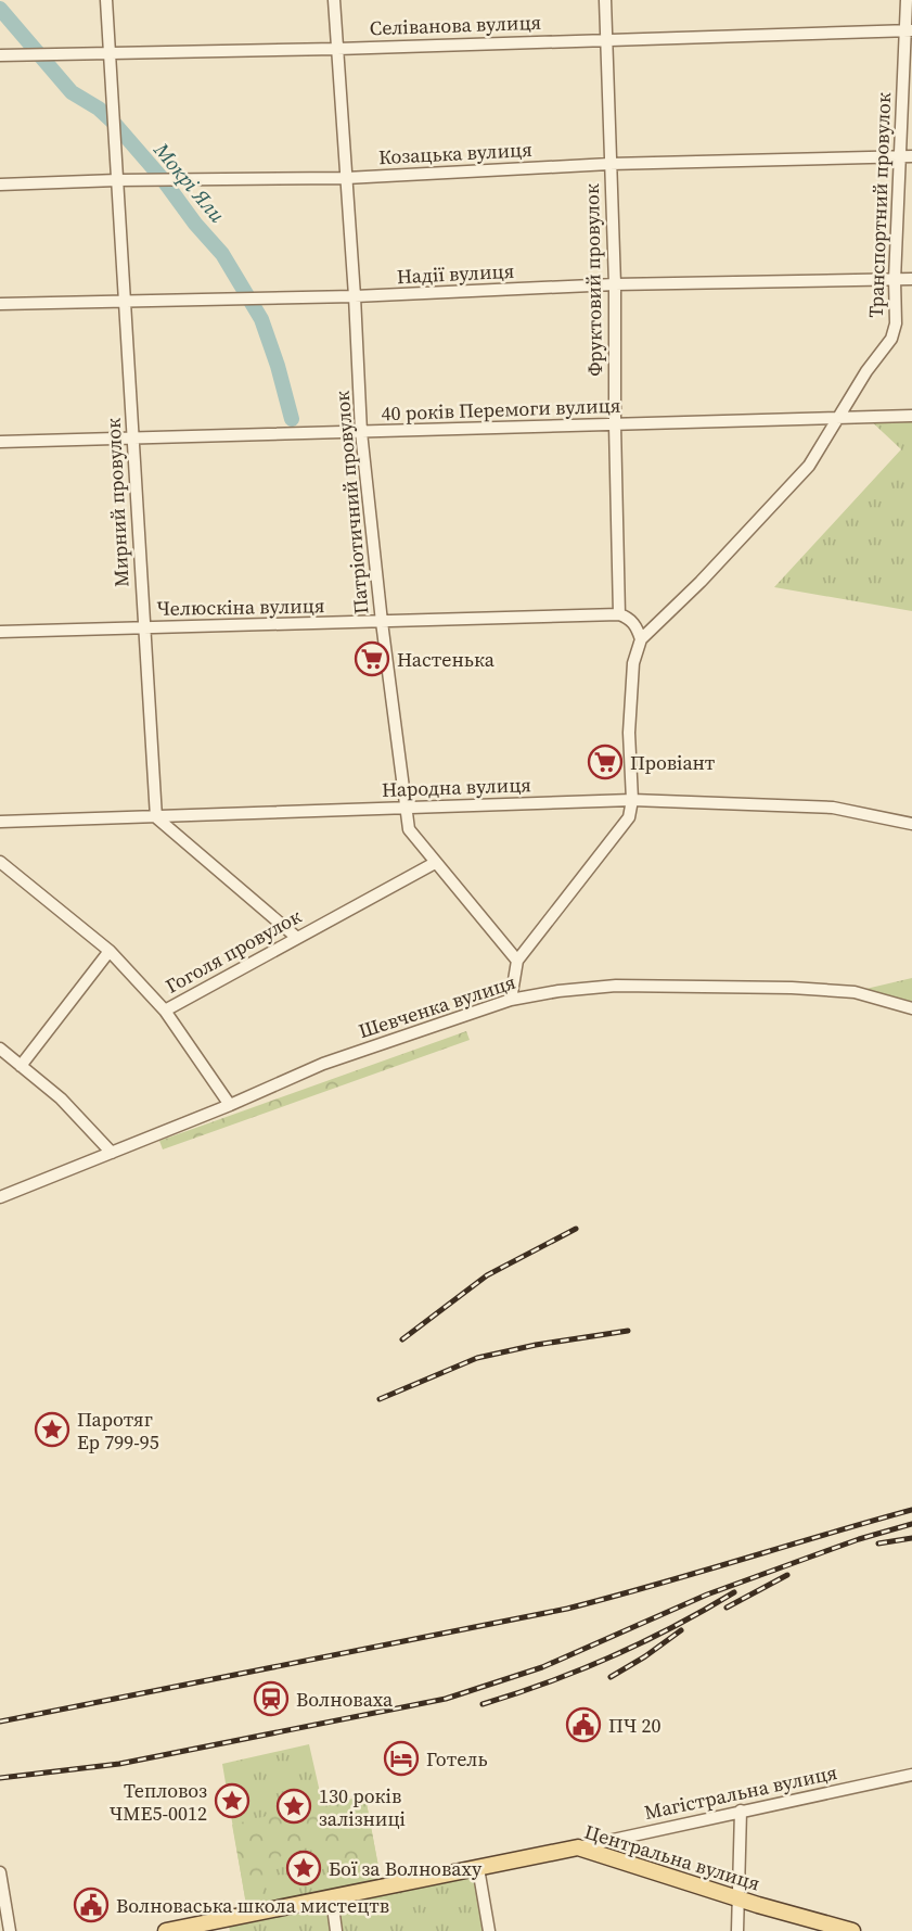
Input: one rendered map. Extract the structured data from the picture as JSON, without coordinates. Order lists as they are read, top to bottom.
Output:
{
  "streets": {
    "main road": ["Центральна вулиця"],
    "street": [
      "Селіванова вулиця",
      "Козацька вулиця",
      "Транспортний провулок",
      "Надії вулиця",
      "Фруктовий провулок",
      "40 років Перемоги вулиця",
      "Мирний провулок",
      "Патріотичний провулок",
      "Челюскіна вулиця",
      "Народна вулиця",
      "Гоголя провулок",
      "Шевченка вулиця",
      "Магістральна вулиця"
    ]
  },
  "crossings": [
    ["Селіванова вулиця", "Транспортний провулок"],
    ["Селіванова вулиця", "Фруктовий провулок"],
    ["Селіванова вулиця", "Мирний провулок"],
    ["Селіванова вулиця", "Патріотичний провулок"],
    ["Козацька вулиця", "Транспортний провулок"],
    ["Козацька вулиця", "Фруктовий провулок"],
    ["Козацька вулиця", "Мирний провулок"],
    ["Козацька вулиця", "Патріотичний провулок"],
    ["Транспортний провулок", "Надії вулиця"],
    ["Транспортний провулок", "40 років Перемоги вулиця"],
    ["Надії вулиця", "Фруктовий провулок"],
    ["Надії вулиця", "Мирний провулок"],
    ["Надії вулиця", "Патріотичний провулок"],
    ["Фруктовий провулок", "40 років Перемоги вулиця"],
    ["Фруктовий провулок", "Челюскіна вулиця"],
    ["40 років Перемоги вулиця", "Мирний провулок"],
    ["40 років Перемоги вулиця", "Патріотичний провулок"],
    ["Мирний провулок", "Челюскіна вулиця"],
    ["Мирний провулок", "Народна вулиця"],
    ["Патріотичний провулок", "Челюскіна вулиця"],
    ["Патріотичний провулок", "Народна вулиця"],
    ["Патріотичний провулок", "Гоголя провулок"],
    ["Магістральна вулиця", "Центральна вулиця"]
  ],
  "water": ["Мокрі Яли"],
  "places": {
    "supermarket": ["Настенька", "Провіант"],
    "place": [
      "Паротяг Ер 799-95",
      "Тепловоз ЧМЕ5-0012",
      "130 років залізниці",
      "Бої за Волноваху"
    ],
    "station": ["Волноваха"],
    "public building": ["ПЧ 20", "Волноваська школа мистецтв"],
    "hotel": ["Готель"]
  }
}
